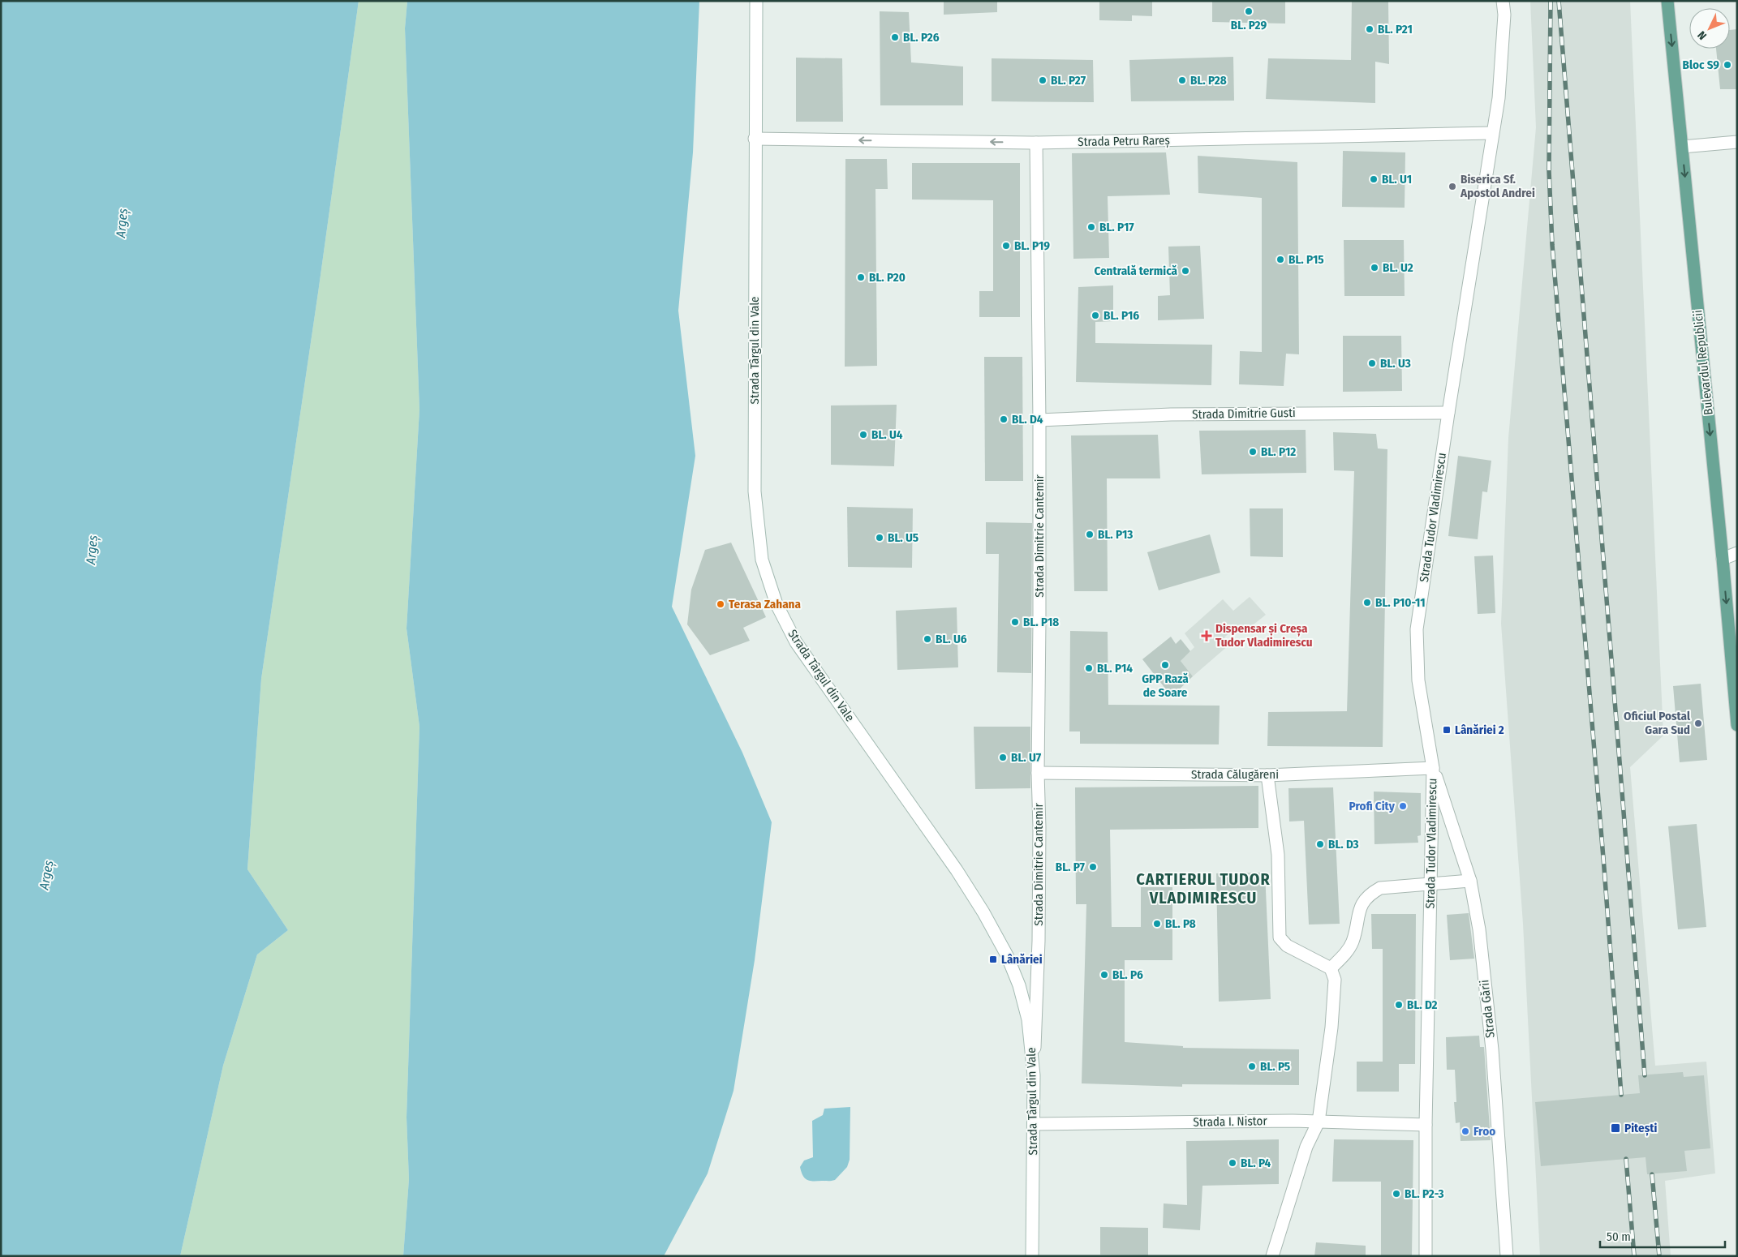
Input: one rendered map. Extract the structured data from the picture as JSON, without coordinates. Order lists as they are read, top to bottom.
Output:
{
  "streets": {
    "main road": ["Bulevardul Republicii"],
    "street": [
      "Strada Petru Rareș",
      "Strada Târgul din Vale",
      "Strada Dimitrie Gusti",
      "Strada Tudor Vladimirescu",
      "Strada Dimitrie Cantemir",
      "Strada Călugăreni",
      "Strada Gării",
      "Strada I. Nistor"
    ]
  },
  "crossings": [
    ["Strada Petru Rareș", "Strada Târgul din Vale"],
    ["Strada Petru Rareș", "Strada Tudor Vladimirescu"],
    ["Strada Petru Rareș", "Strada Dimitrie Cantemir"],
    ["Strada Târgul din Vale", "Strada Dimitrie Cantemir"],
    ["Strada Târgul din Vale", "Strada I. Nistor"],
    ["Strada Dimitrie Gusti", "Strada Tudor Vladimirescu"],
    ["Strada Dimitrie Gusti", "Strada Dimitrie Cantemir"],
    ["Strada Tudor Vladimirescu", "Strada Călugăreni"],
    ["Strada Tudor Vladimirescu", "Strada Gării"],
    ["Strada Tudor Vladimirescu", "Strada I. Nistor"],
    ["Strada Dimitrie Cantemir", "Strada Călugăreni"],
    ["Strada Călugăreni", "Strada Gării"]
  ],
  "one_way": ["Strada Petru Rareș", "Bulevardul Republicii"],
  "districts": ["CARTIERUL TUDOR VLADIMIRESCU"],
  "water": ["Argeș"],
  "places": {
    "other": [
      "BL. P29",
      "BL. P21",
      "BL. P26",
      "Bloc S9",
      "BL. P27",
      "BL. P28",
      "BL. U1",
      "Biserica Sf. Apostol Andrei",
      "BL. P17",
      "BL. P19",
      "BL. P15",
      "BL. U2",
      "Centrală termică",
      "BL. P20",
      "BL. P16",
      "BL. U3",
      "BL. D4",
      "BL. U4",
      "BL. P12",
      "BL. P13",
      "BL. U5",
      "BL. P10-11",
      "Terasa Zahana",
      "BL. P18",
      "BL. U6",
      "GPP Rază de Soare",
      "BL. P14",
      "Oficiul Postal Gara Sud",
      "BL. U7",
      "Profi City",
      "BL. D3",
      "BL. P7",
      "BL. P8",
      "BL. P6",
      "BL. D2",
      "BL. P5",
      "Froo",
      "BL. P4",
      "BL. P2-3"
    ],
    "health": ["Dispensar și Creșa Tudor Vladimirescu"],
    "transit": ["Lânăriei 2", "Lânăriei", "Pitești"]
  },
  "scale_bar": "50 m",
  "north": "bottom left"
}
